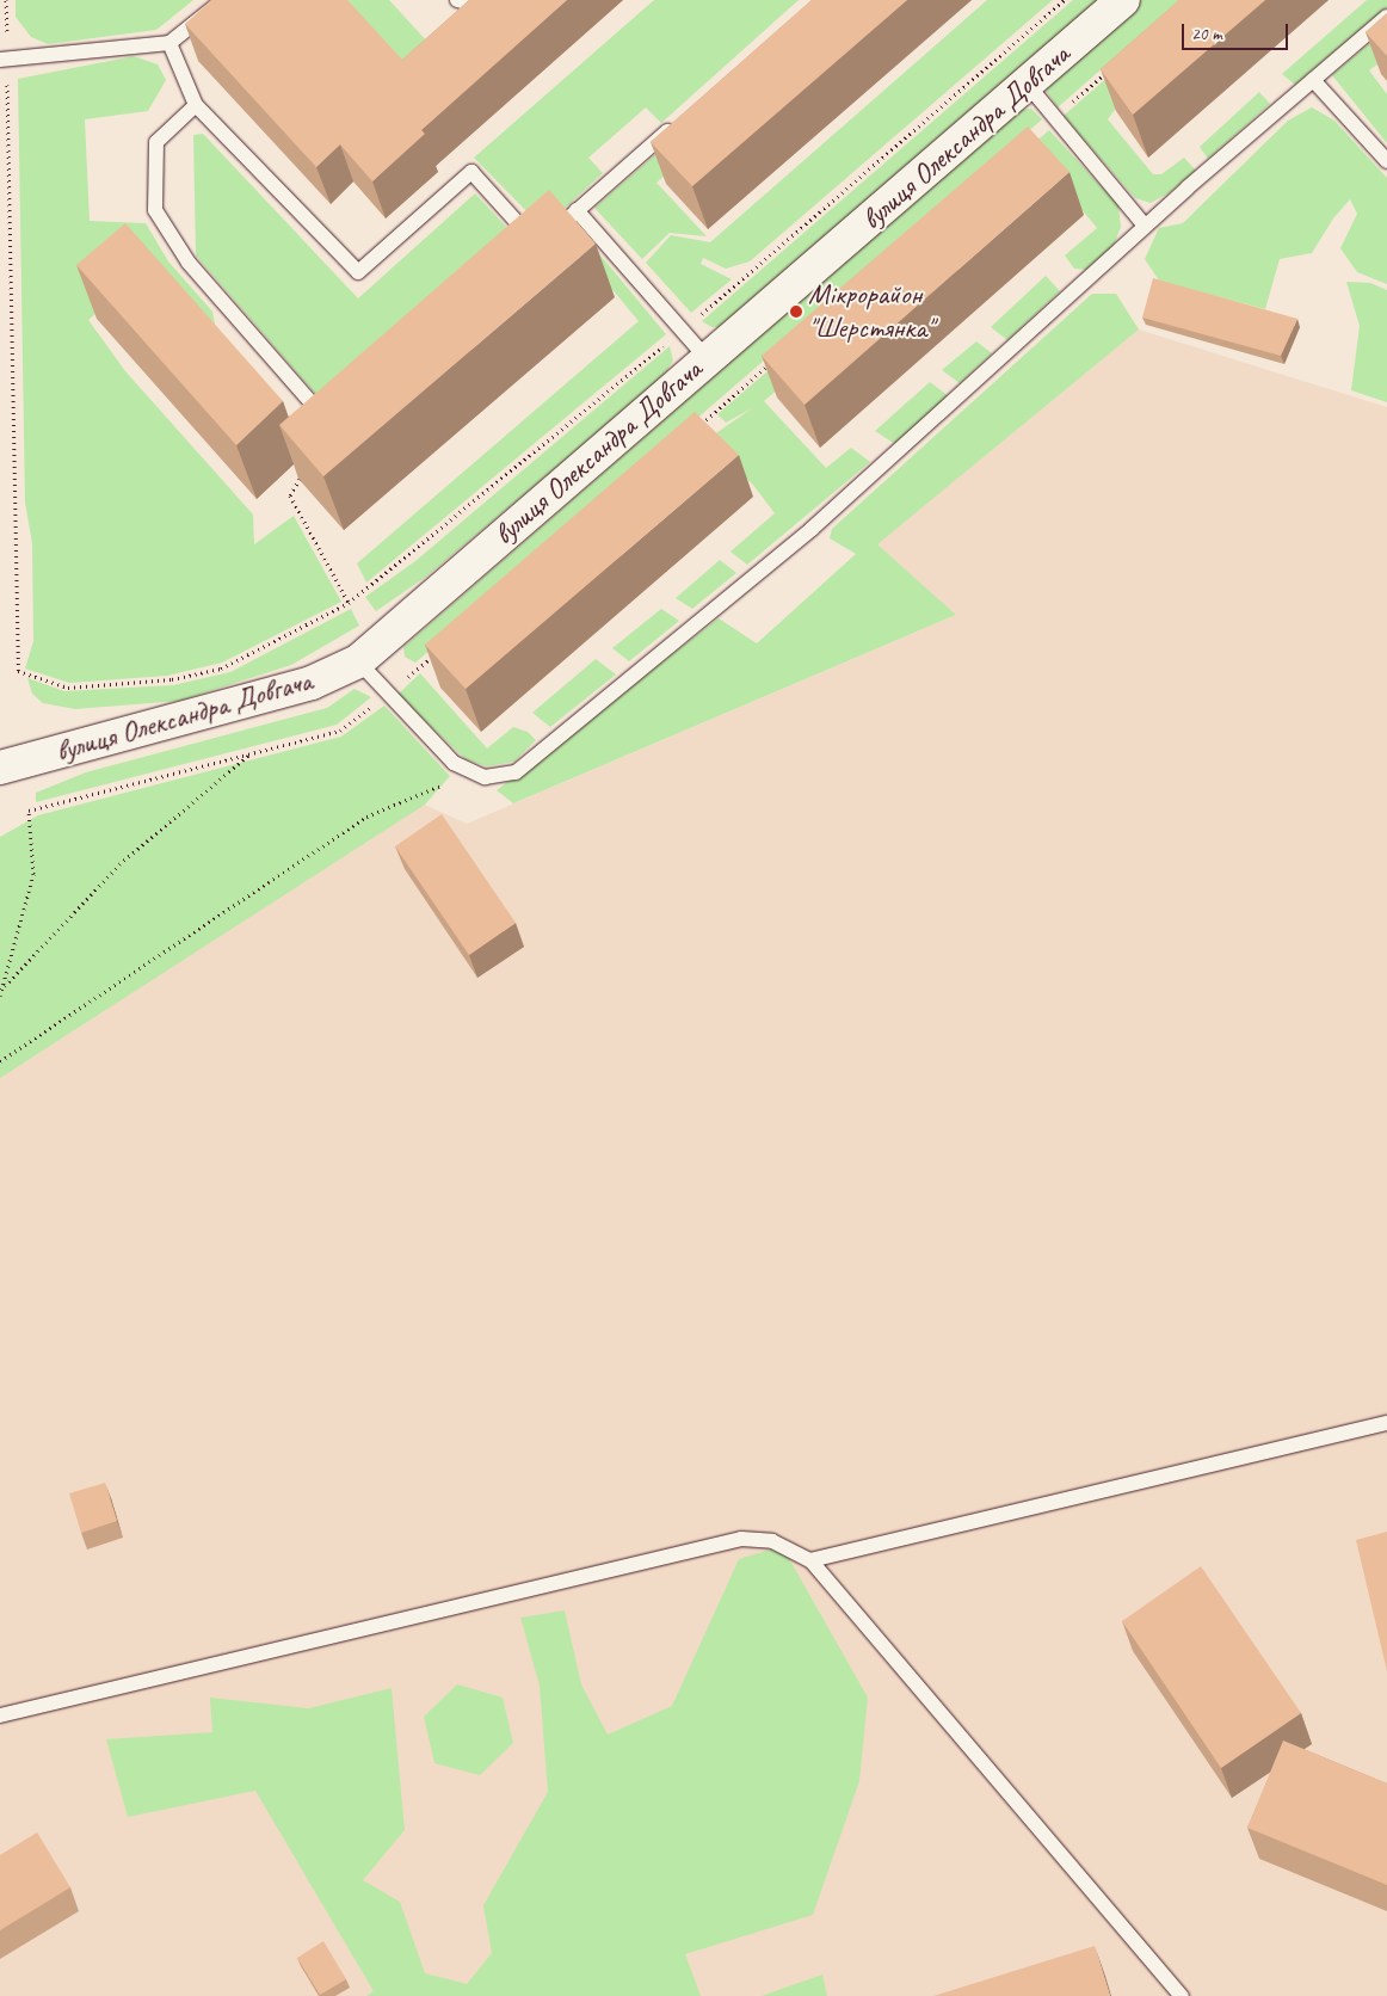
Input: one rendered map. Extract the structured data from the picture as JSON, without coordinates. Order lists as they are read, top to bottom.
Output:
{
  "streets": {
    "street": ["вулиця Олександра Довгача"]
  },
  "places": ["Мікрорайон \"Шерстянка\""],
  "scale_bar": "20 m"
}
